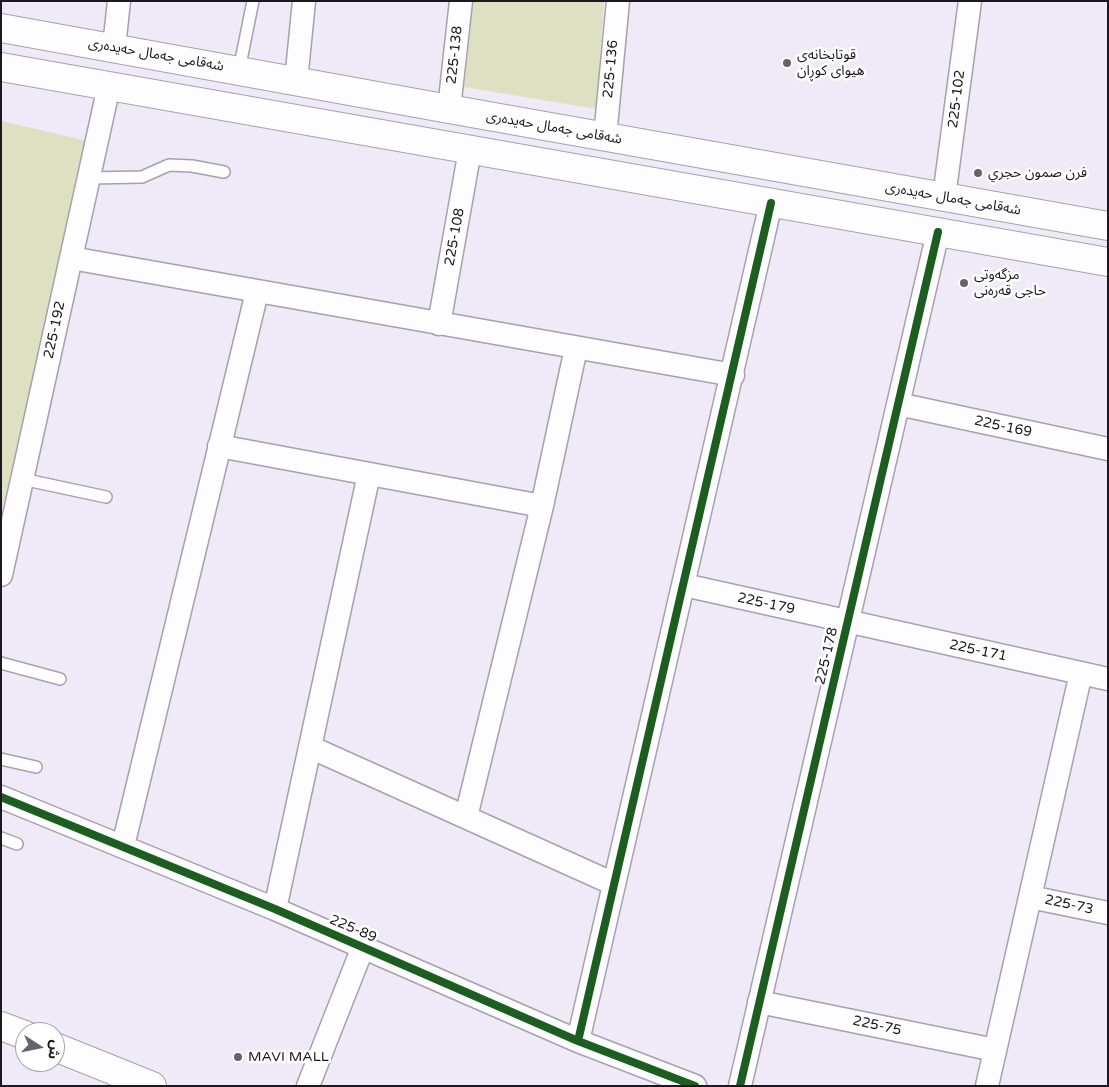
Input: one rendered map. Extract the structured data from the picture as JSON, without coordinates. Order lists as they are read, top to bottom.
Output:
{
  "streets": {
    "main road": ["شەقامی جەمال حەیدەری"],
    "street": [
      "225-138",
      "225-136",
      "225-102",
      "225-108",
      "225-192",
      "225-169",
      "225-179",
      "225-171",
      "225-178",
      "225-73",
      "225-89",
      "225-75"
    ]
  },
  "crossings": [
    ["شەقامی جەمال حەیدەری", "225-138"],
    ["شەقامی جەمال حەیدەری", "225-136"],
    ["شەقامی جەمال حەیدەری", "225-102"],
    ["225-169", "225-178"],
    ["225-179", "225-171"],
    ["225-179", "225-178"],
    ["225-171", "225-178"],
    ["225-178", "225-75"]
  ],
  "places": [
    "قوتابخانەی هیوای کوڕان",
    "فرن صمون حجري",
    "مزگەوتی حاجی قەرەنی",
    "MAVI MALL"
  ],
  "north": "right"
}
